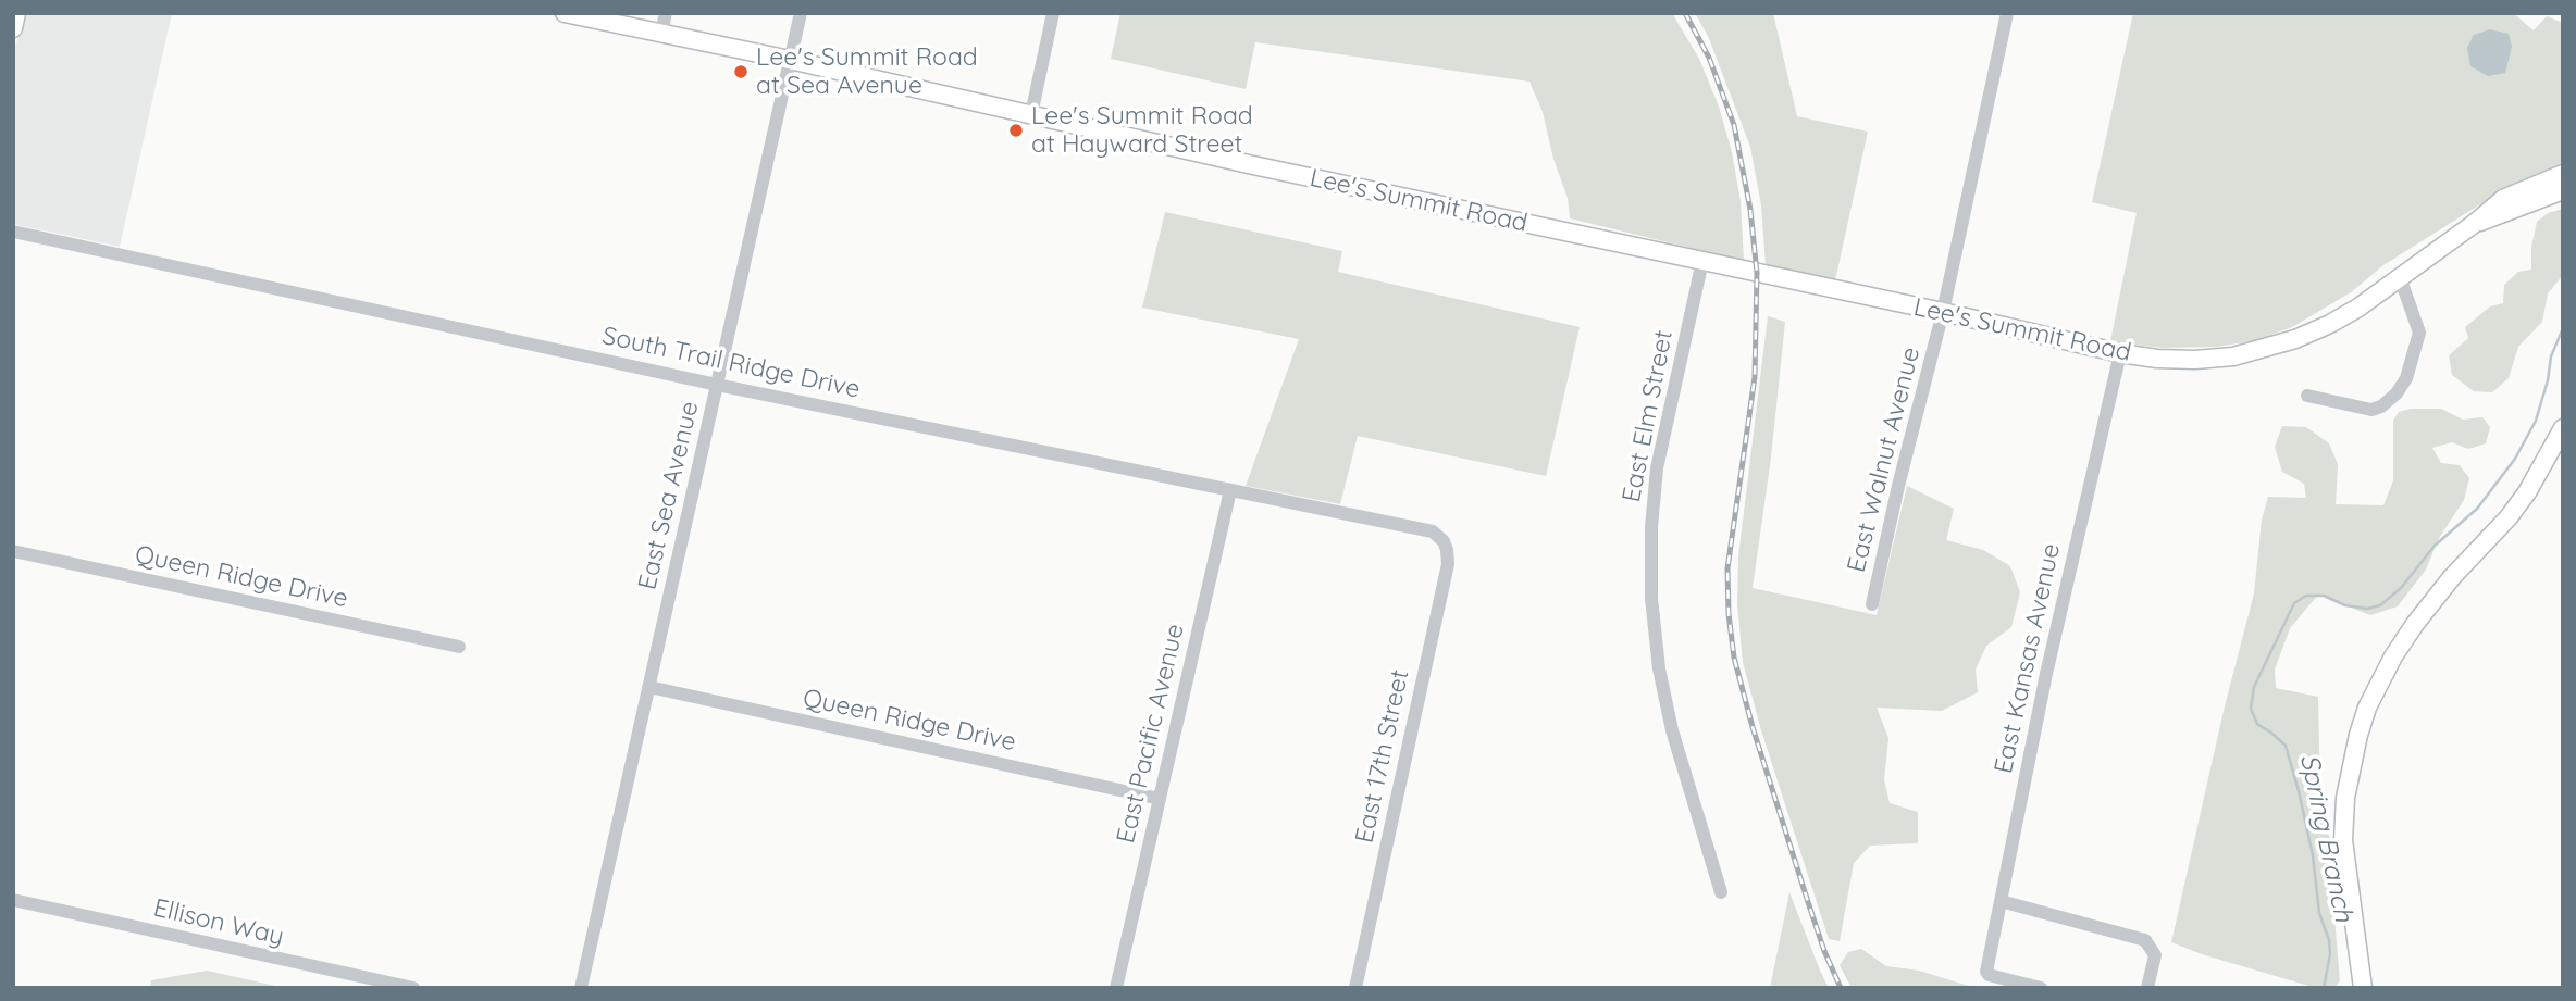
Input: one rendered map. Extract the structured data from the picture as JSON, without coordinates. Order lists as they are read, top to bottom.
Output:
{
  "streets": {
    "main road": ["Lee's Summit Road"],
    "street": [
      "South Trail Ridge Drive",
      "East Elm Street",
      "East Walnut Avenue",
      "East Sea Avenue",
      "Queen Ridge Drive",
      "East Kansas Avenue",
      "East Pacific Avenue",
      "East 17th Street",
      "Ellison Way"
    ]
  },
  "crossings": [
    ["Lee's Summit Road", "East Elm Street"],
    ["Lee's Summit Road", "East Walnut Avenue"],
    ["Lee's Summit Road", "East Sea Avenue"],
    ["Lee's Summit Road", "East Kansas Avenue"],
    ["South Trail Ridge Drive", "East Sea Avenue"],
    ["South Trail Ridge Drive", "East Pacific Avenue"],
    ["South Trail Ridge Drive", "East 17th Street"],
    ["East Sea Avenue", "Queen Ridge Drive"],
    ["Queen Ridge Drive", "East Pacific Avenue"]
  ],
  "water": ["Spring Branch"],
  "places": ["Lee's Summit Road at Sea Avenue", "Lee's Summit Road at Hayward Street"]
}
